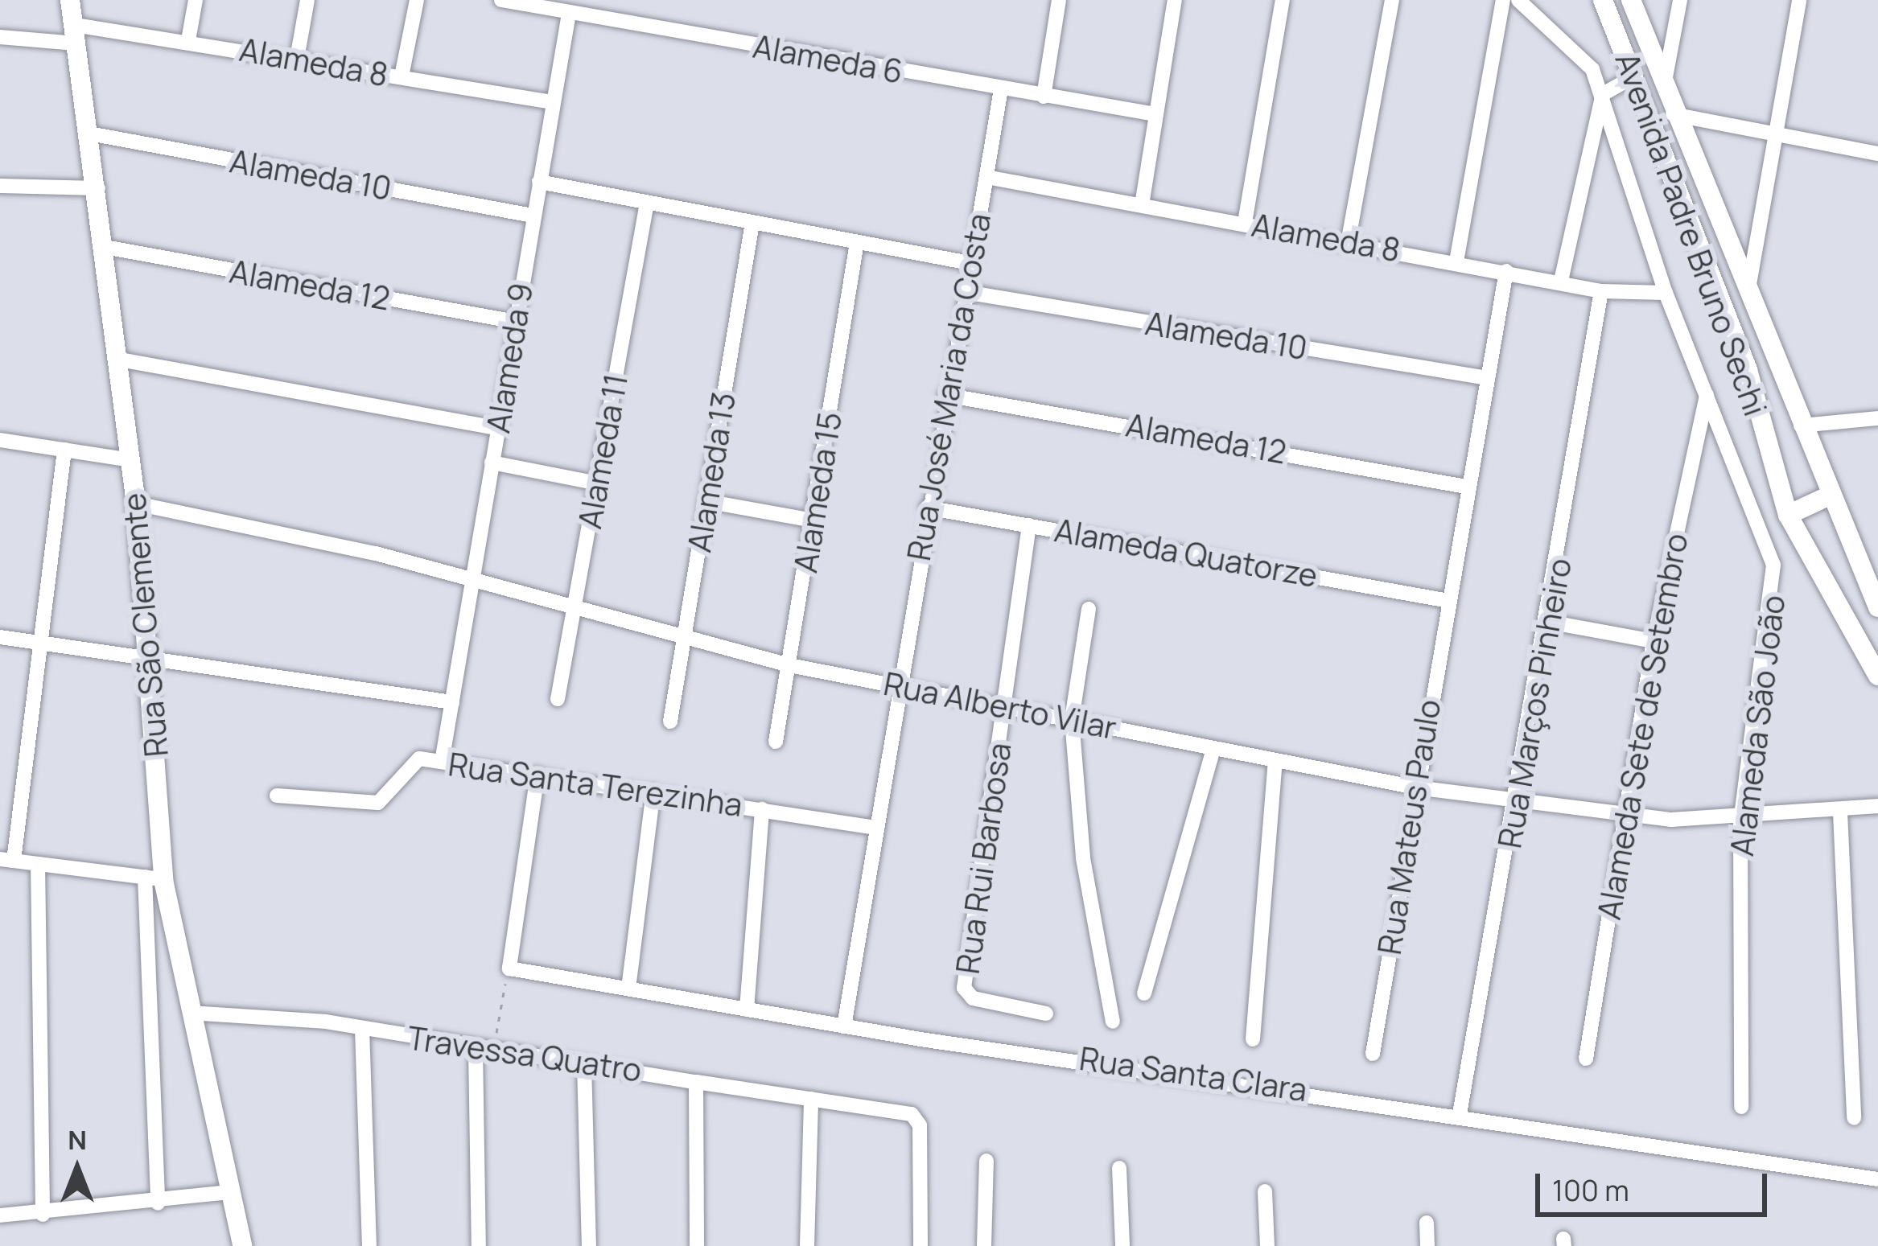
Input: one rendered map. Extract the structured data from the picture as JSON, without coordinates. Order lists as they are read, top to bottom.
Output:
{
  "streets": {
    "main road": ["Avenida Padre Bruno Sechi", "Rua São Clemente"],
    "street": [
      "Alameda 6",
      "Alameda 8",
      "Alameda 10",
      "Alameda 12",
      "Alameda 9",
      "Rua José Maria da Costa",
      "Alameda 11",
      "Alameda 13",
      "Alameda 15",
      "Alameda Quatorze",
      "Rua Marços Pinheiro",
      "Rua Alberto Vilar",
      "Alameda São João",
      "Alameda Sete de Setembro",
      "Rua Santa Terezinha",
      "Rua Mateus Paulo",
      "Rua Rui Barbosa",
      "Travessa Quatro",
      "Rua Santa Clara"
    ]
  },
  "crossings": [
    ["Alameda 6", "Alameda 9"],
    ["Alameda 6", "Rua José Maria da Costa"],
    ["Alameda 8", "Alameda 9"],
    ["Alameda 8", "Rua José Maria da Costa"],
    ["Alameda 8", "Rua São Clemente"],
    ["Alameda 8", "Rua Marços Pinheiro"],
    ["Alameda 8", "Alameda São João"],
    ["Alameda 8", "Rua Mateus Paulo"],
    ["Alameda 10", "Alameda 9"],
    ["Alameda 10", "Rua José Maria da Costa"],
    ["Alameda 10", "Rua São Clemente"],
    ["Alameda 10", "Rua Mateus Paulo"],
    ["Alameda 12", "Alameda 9"],
    ["Alameda 12", "Rua José Maria da Costa"],
    ["Alameda 12", "Rua São Clemente"],
    ["Alameda 12", "Rua Mateus Paulo"],
    ["Alameda 9", "Rua Alberto Vilar"],
    ["Alameda 9", "Rua Santa Terezinha"],
    ["Rua José Maria da Costa", "Alameda Quatorze"],
    ["Rua José Maria da Costa", "Rua Alberto Vilar"],
    ["Alameda 11", "Rua Alberto Vilar"],
    ["Alameda 13", "Rua Alberto Vilar"],
    ["Alameda 15", "Rua Alberto Vilar"],
    ["Alameda Quatorze", "Rua Mateus Paulo"],
    ["Alameda Quatorze", "Rua Rui Barbosa"],
    ["Rua São Clemente", "Rua Alberto Vilar"],
    ["Rua São Clemente", "Travessa Quatro"],
    ["Rua Marços Pinheiro", "Rua Alberto Vilar"],
    ["Rua Marços Pinheiro", "Rua Santa Clara"],
    ["Rua Alberto Vilar", "Alameda São João"],
    ["Rua Alberto Vilar", "Alameda Sete de Setembro"],
    ["Rua Alberto Vilar", "Rua Mateus Paulo"],
    ["Rua Alberto Vilar", "Rua Rui Barbosa"],
    ["Alameda São João", "Alameda Sete de Setembro"]
  ],
  "scale_bar": "100 m",
  "north": "top"
}
